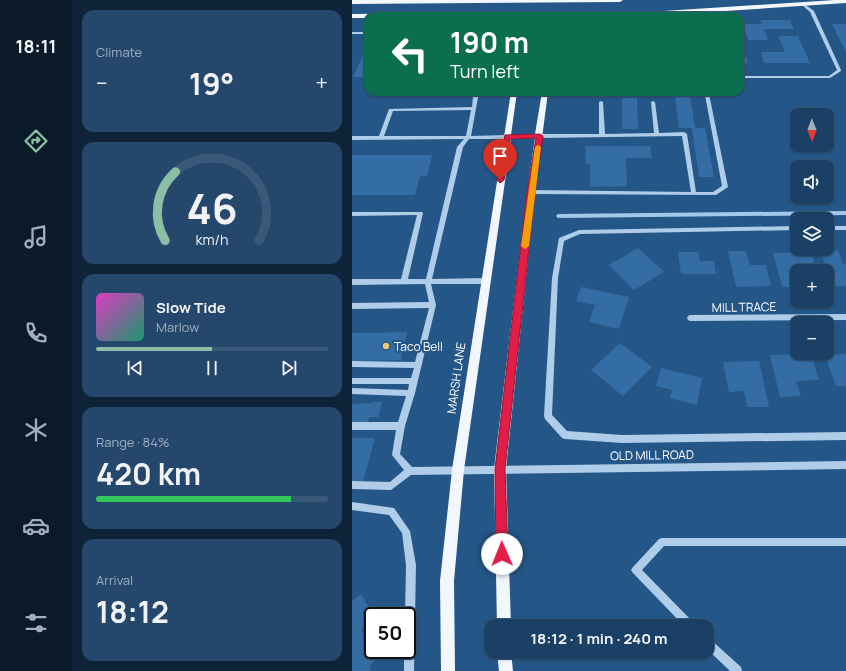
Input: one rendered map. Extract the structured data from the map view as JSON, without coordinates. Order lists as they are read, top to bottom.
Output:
{
  "streets": {
    "main road": ["MARSH LANE"],
    "street": ["MILL TRACE", "OLD MILL ROAD"]
  },
  "crossings": [
    ["MARSH LANE", "OLD MILL ROAD"]
  ],
  "places": ["Taco Bell"],
  "north": "bottom",
  "page": {
    "tabs": "18:11",
    "tile": [
      "Climate",
      ["Range · 84%", "420 km"],
      ["Arrival", "18:12"]
    ],
    "turn": ["190 m", "Turn left"],
    "heat": ["−", "19°", "+"],
    "map_buttons": ["+", "−"],
    "song": ["Slow Tide", "Marlow"],
    "limit": "50",
    "trip": "18:12 · 1 min · 240 m",
    "gauge": ["46", "km/h"]
  }
}
